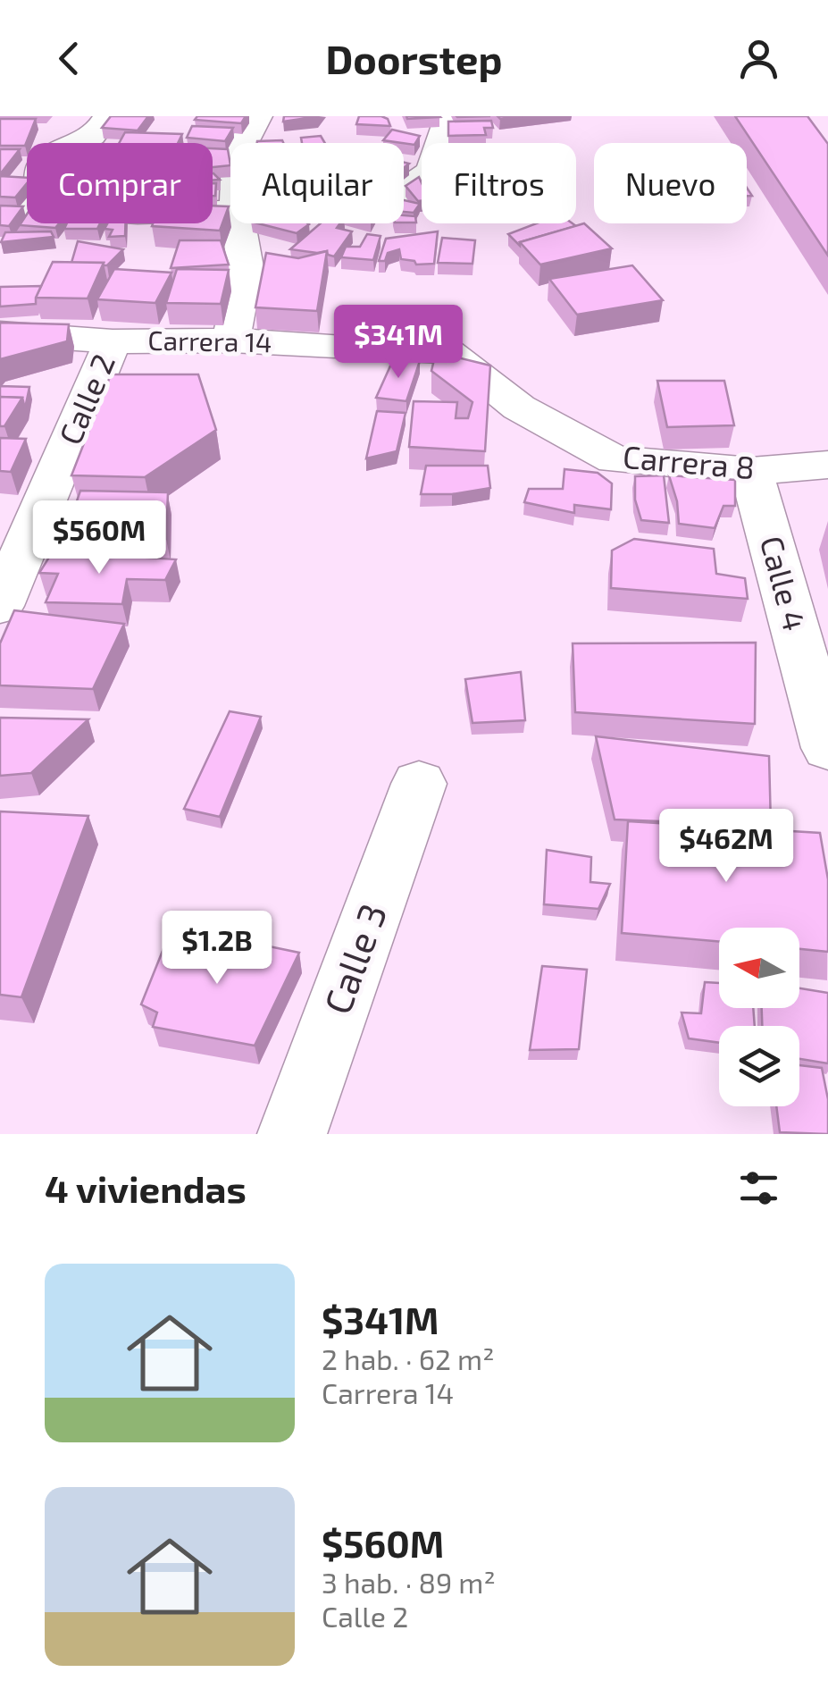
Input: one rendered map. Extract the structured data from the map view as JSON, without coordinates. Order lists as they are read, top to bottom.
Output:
{
  "streets": {
    "street": [
      "Carrera 14",
      "Calle 2",
      "Carrera 8",
      "Calle 4",
      "Calle 3"
    ]
  },
  "crossings": [
    ["Carrera 14", "Calle 2"],
    ["Carrera 14", "Carrera 8"],
    ["Carrera 8", "Calle 4"]
  ],
  "north": "left",
  "page": {
    "header": "Doorstep",
    "chip": [
      "Comprar",
      "Alquilar",
      "Filtros",
      "Nuevo"
    ],
    "price": [
      "$341M",
      "$560M",
      "$462M",
      "$1.2B"
    ],
    "heading": "4 viviendas",
    "list": [
      {
        "name": "$341M",
        "note": "2 hab. · 62 m² · Carrera 14"
      },
      {
        "name": "$560M",
        "note": "3 hab. · 89 m² · Calle 2"
      }
    ]
  }
}
